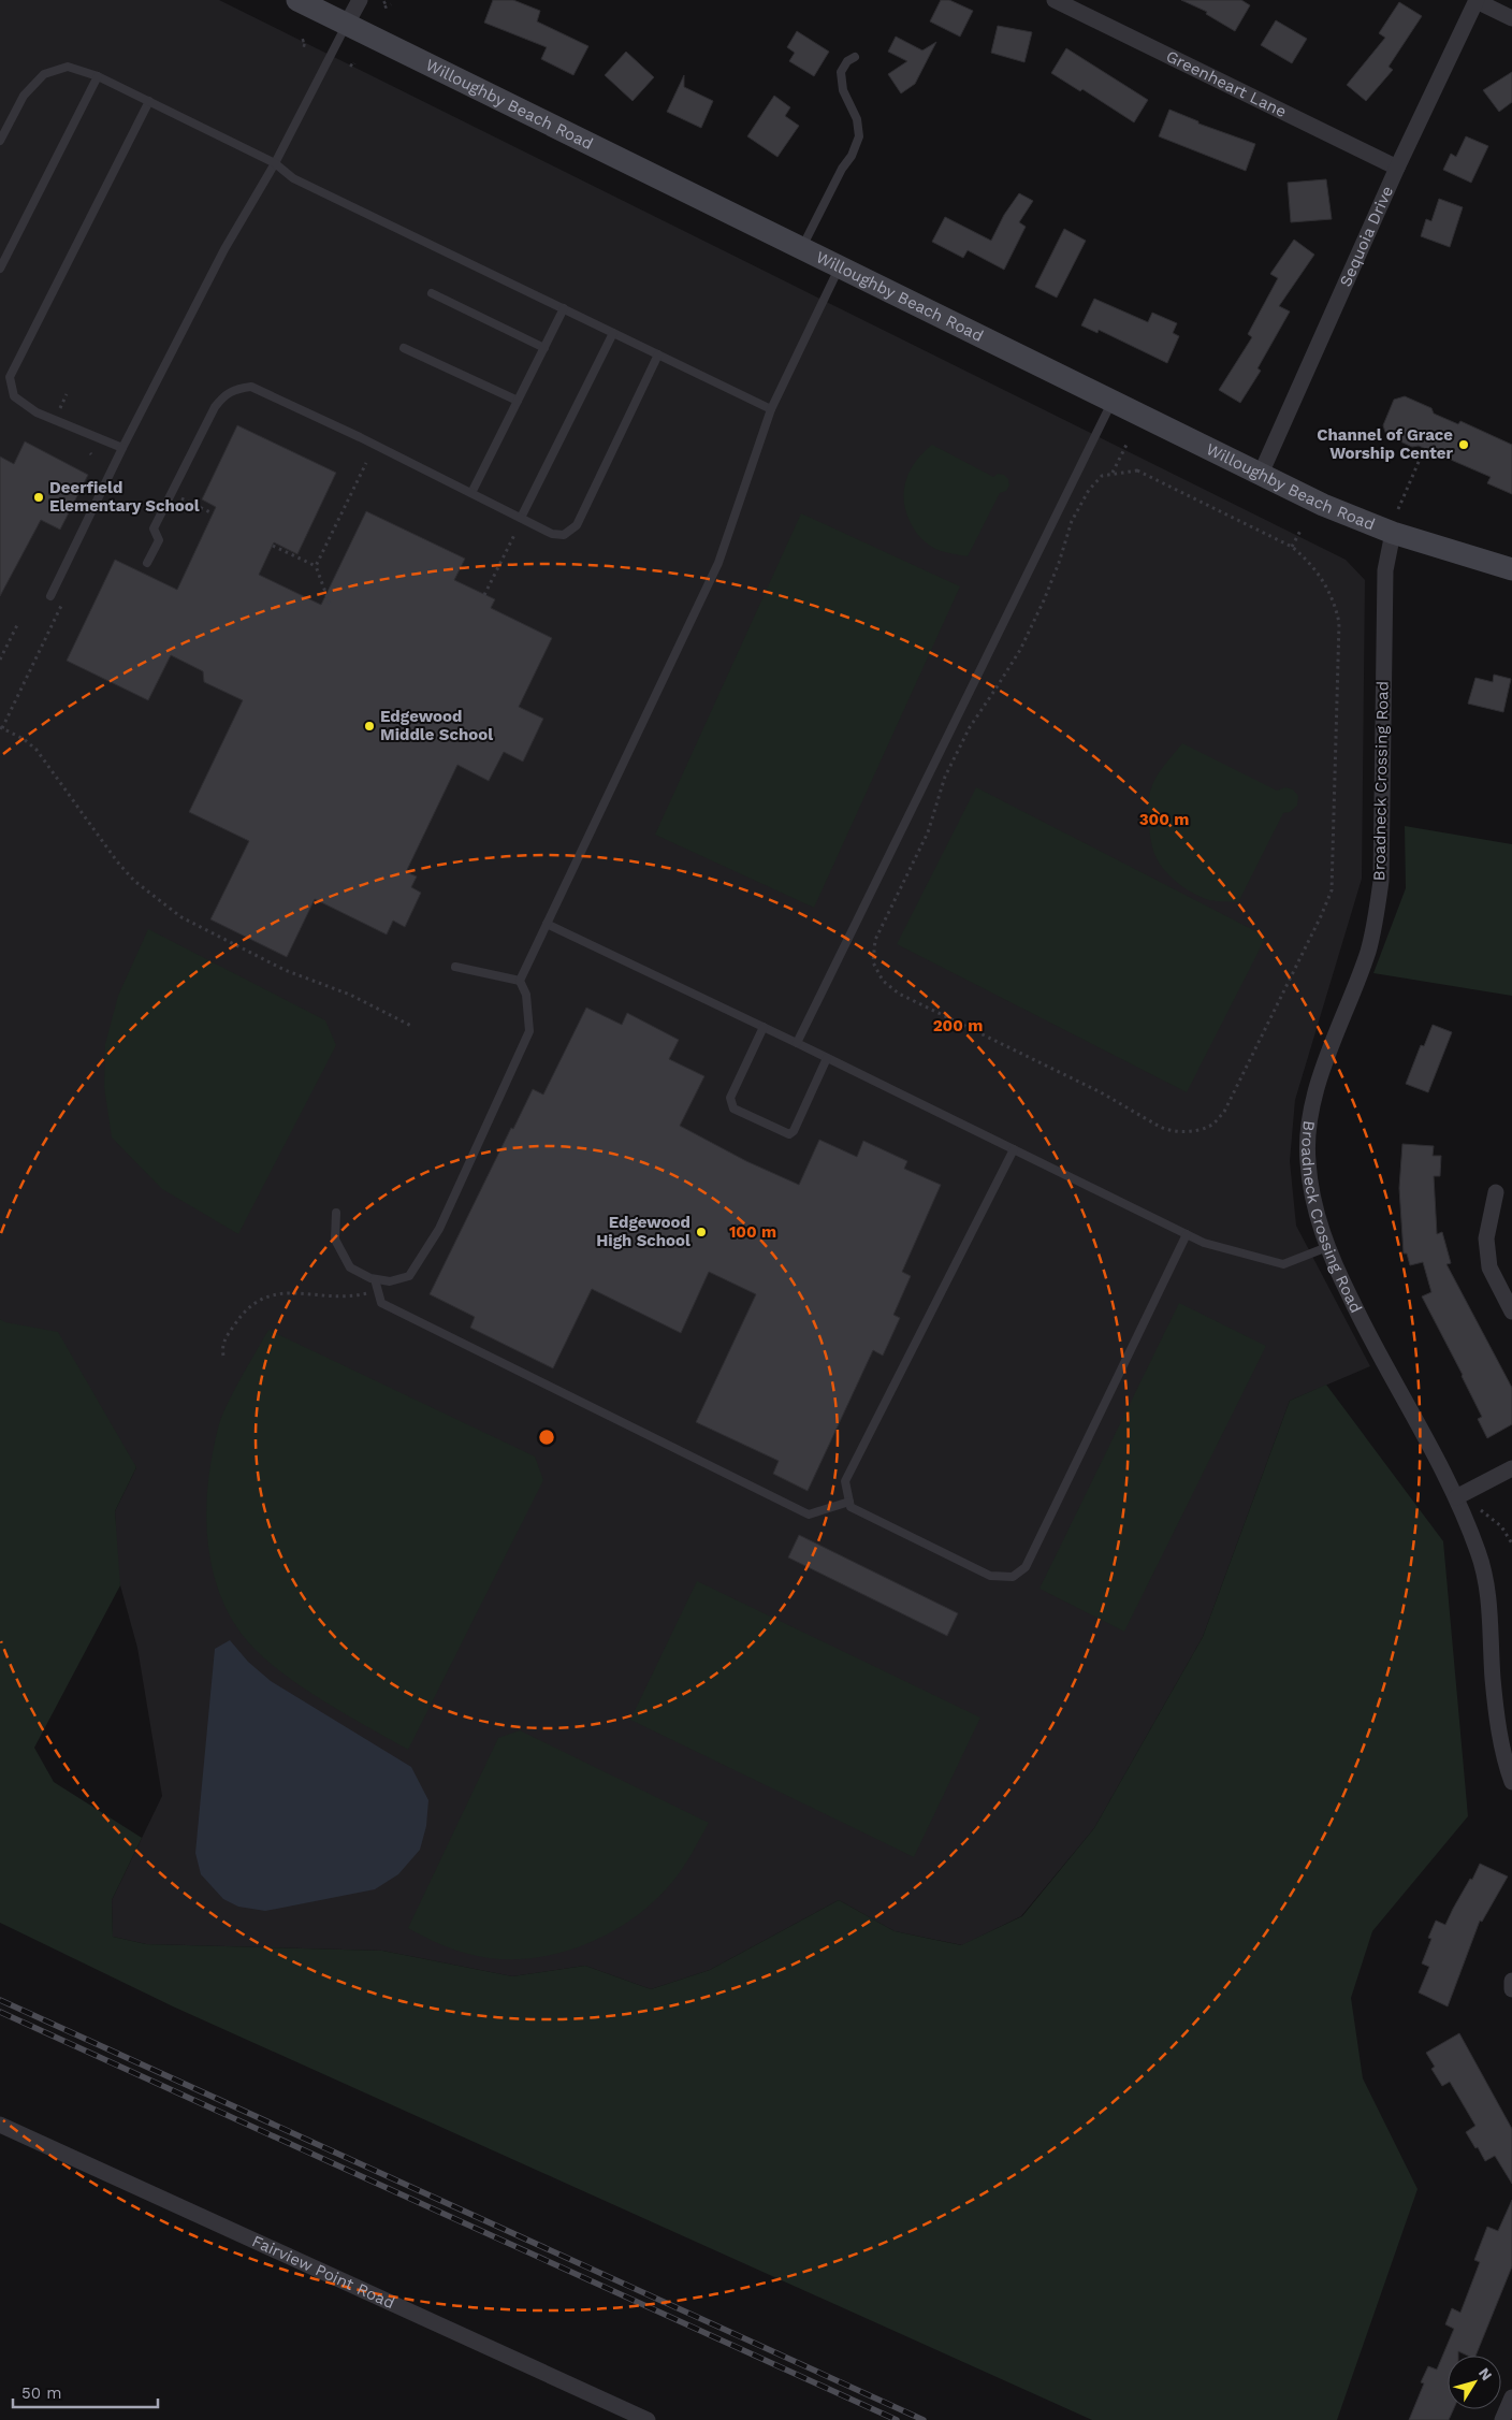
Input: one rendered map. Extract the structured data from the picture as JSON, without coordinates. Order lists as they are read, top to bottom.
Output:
{
  "streets": {
    "street": [
      "Greenheart Lane",
      "Willoughby Beach Road",
      "Sequoia Drive",
      "Broadneck Crossing Road",
      "Fairview Point Road"
    ]
  },
  "crossings": [
    ["Greenheart Lane", "Sequoia Drive"],
    ["Willoughby Beach Road", "Sequoia Drive"],
    ["Willoughby Beach Road", "Broadneck Crossing Road"]
  ],
  "places": [
    "Channel of Grace Worship Center",
    "Deerfield Elementary School",
    "Edgewood Middle School",
    "Edgewood High School"
  ],
  "scale_bar": "50 m",
  "north": "top right",
  "rings": ["300 m", "200 m", "100 m"]
}
